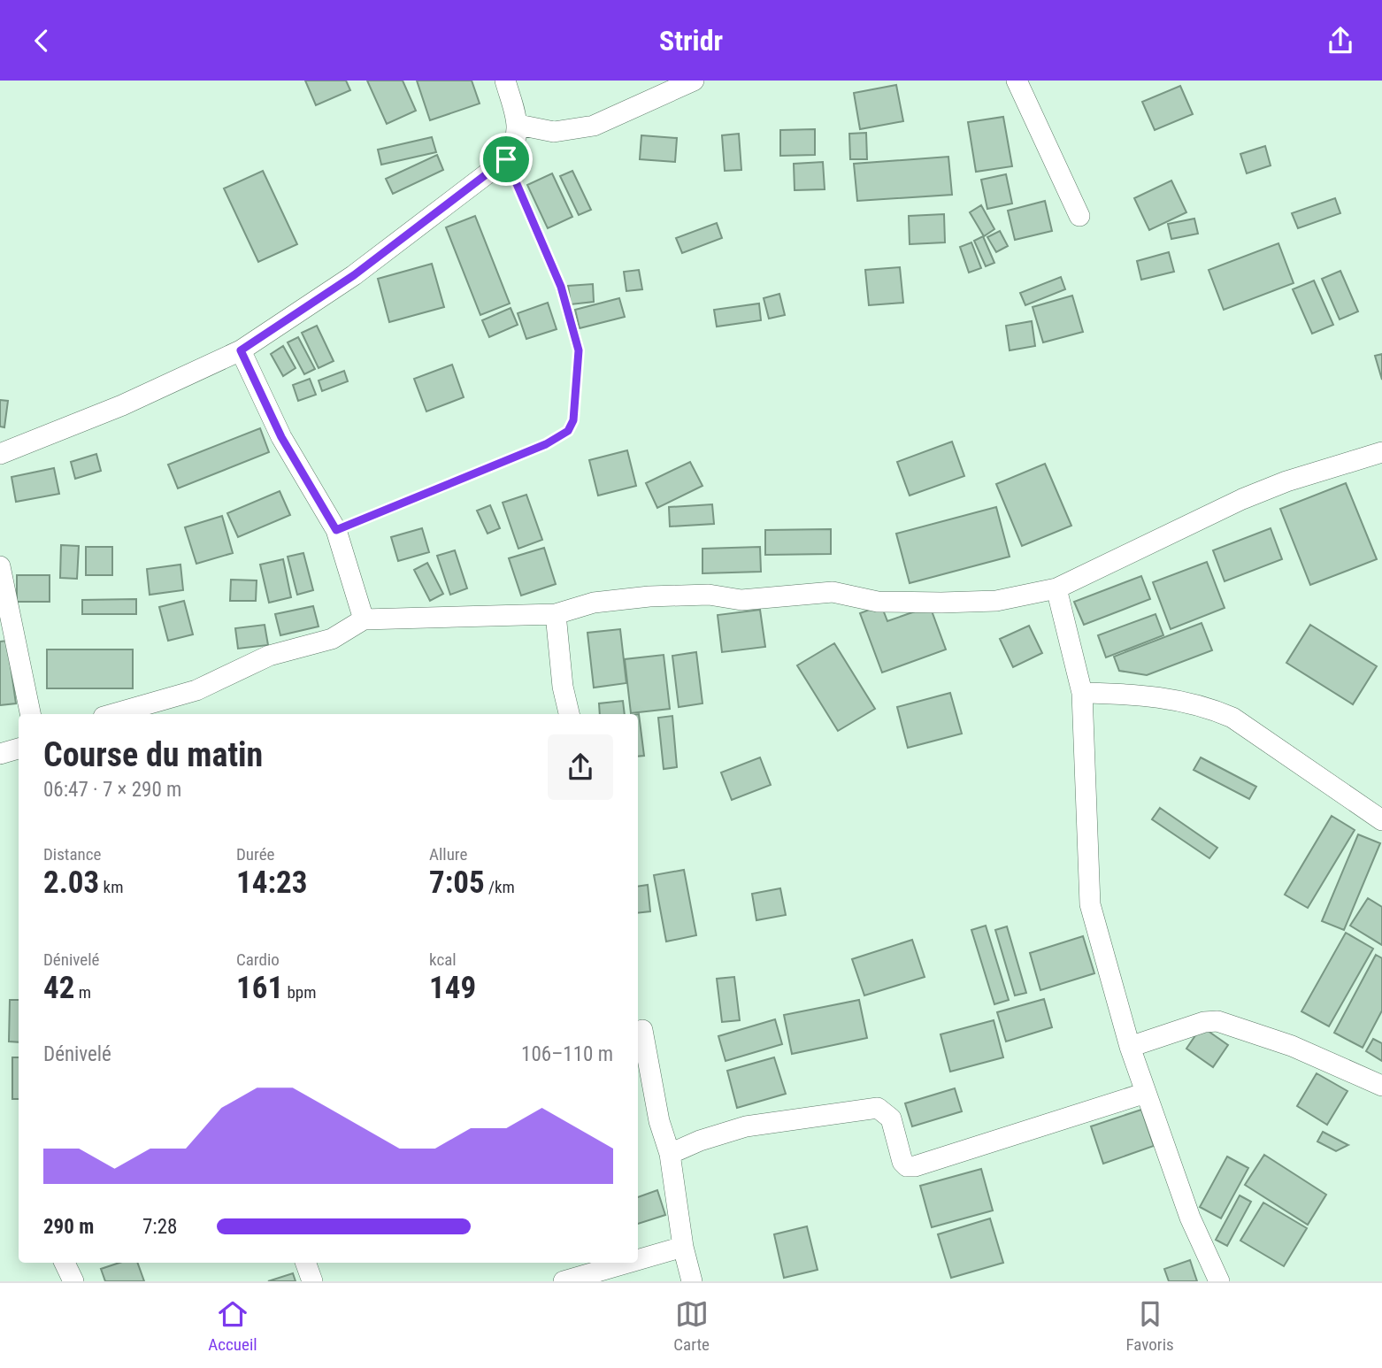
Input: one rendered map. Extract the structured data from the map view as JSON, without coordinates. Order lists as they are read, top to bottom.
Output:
{
  "page": {
    "header": "Stridr",
    "heading": ["Course du matin", "06:47 · 7 × 290 m"],
    "stats": [
      ["Distance", "2.03 km"],
      ["Durée", "14:23"],
      ["Allure", "7:05 /km"],
      ["Dénivelé", "42 m"],
      ["Cardio", "161 bpm"],
      ["kcal", "149"]
    ],
    "chart": ["Dénivelé", "106–110 m"],
    "list": [
      {
        "name": "290 m",
        "note": "7:28"
      }
    ],
    "tabs": ["Accueil", "Carte", "Favoris"]
  }
}
